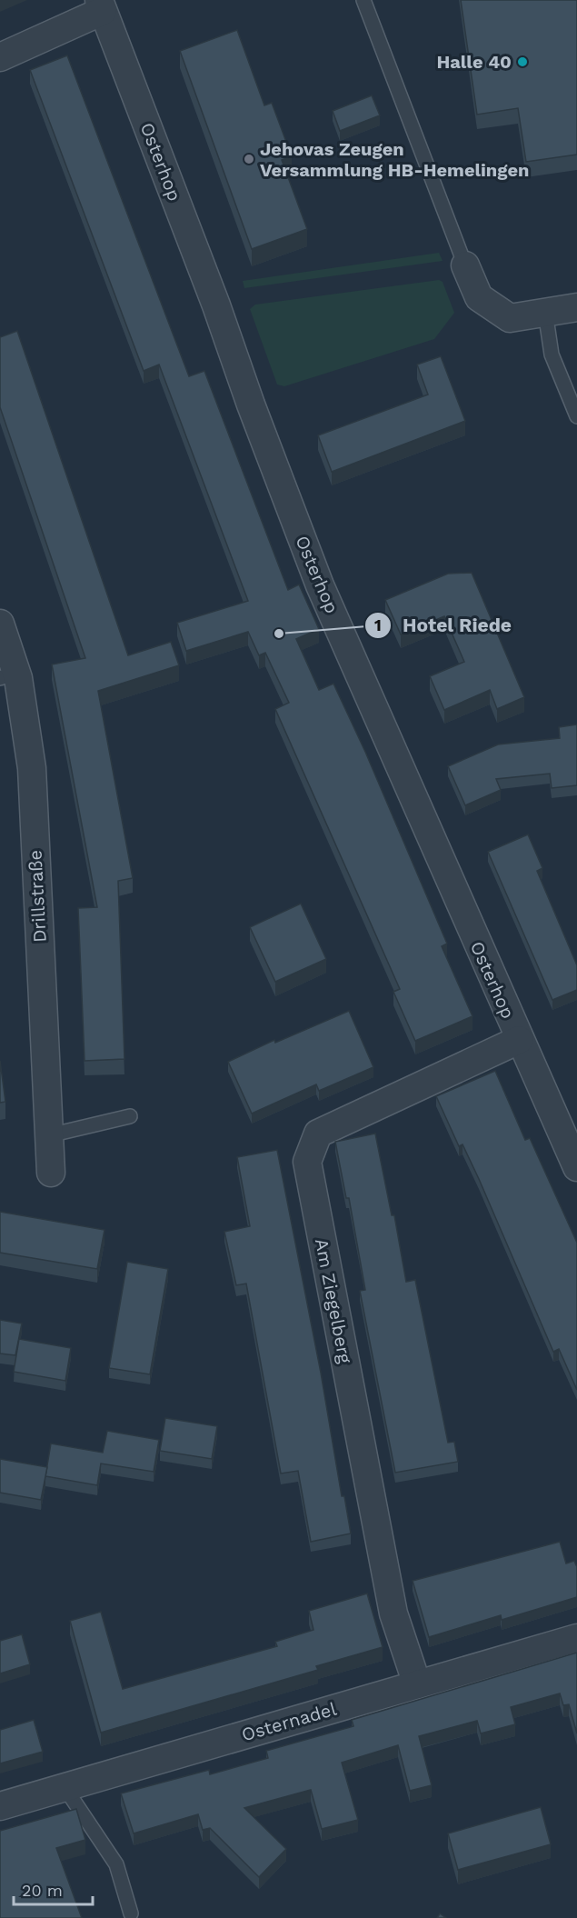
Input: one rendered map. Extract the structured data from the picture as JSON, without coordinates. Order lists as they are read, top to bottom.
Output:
{
  "streets": {
    "street": [
      "Osterhop",
      "Drillstraße",
      "Am Ziegelberg",
      "Osternadel"
    ]
  },
  "crossings": [
    ["Osterhop", "Am Ziegelberg"],
    ["Am Ziegelberg", "Osternadel"]
  ],
  "places": ["Halle 40", "Jehovas Zeugen Versammlung HB-Hemelingen", "Hotel Riede"],
  "scale_bar": "20 m"
}
